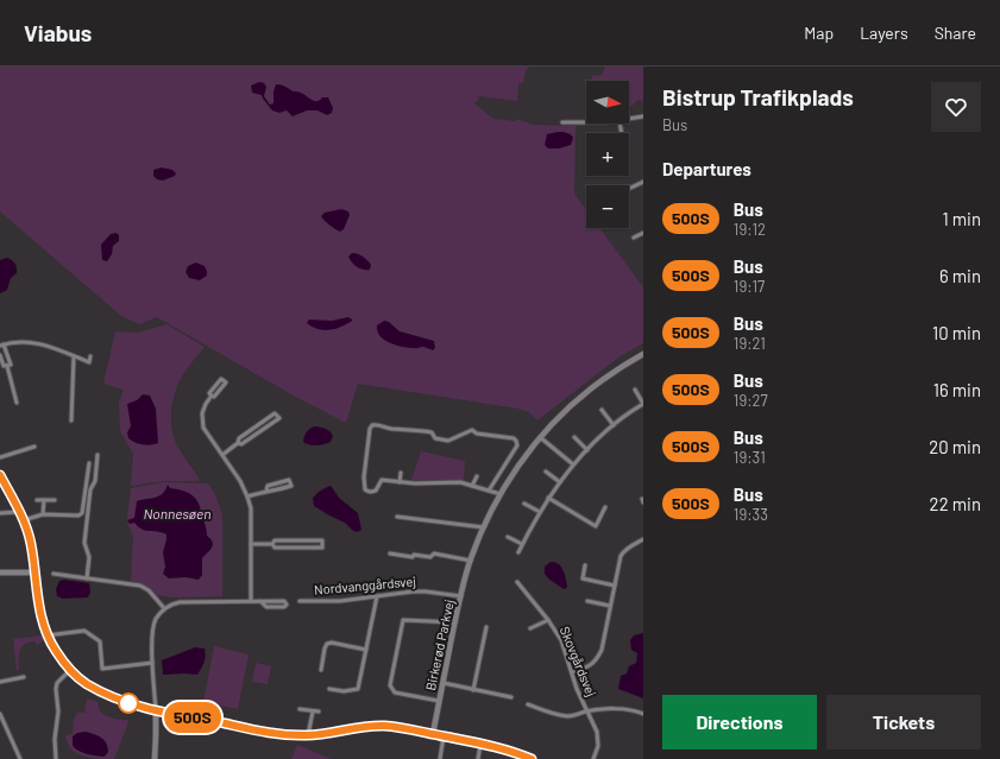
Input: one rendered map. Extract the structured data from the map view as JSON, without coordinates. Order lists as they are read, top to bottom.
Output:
{
  "streets": {
    "main road": ["Birkerød Parkvej"],
    "street": ["Nordvanggårdsvej", "Skovgårdsvej"]
  },
  "crossings": [
    ["Nordvanggårdsvej", "Birkerød Parkvej"]
  ],
  "water": ["Nonnesøen"],
  "lines": ["bus line 500S"],
  "north": "right",
  "page": {
    "header": "Viabus",
    "nav": ["Map", "Layers", "Share"],
    "on_map": "500S",
    "heading": [
      ["Bistrup Trafikplads", "Bus"],
      "Departures"
    ],
    "map_buttons": ["+", "−"],
    "list": [
      {
        "mark": "500S",
        "name": "Bus",
        "note": "19:12",
        "value": "1 min"
      },
      {
        "mark": "500S",
        "name": "Bus",
        "note": "19:17",
        "value": "6 min"
      },
      {
        "mark": "500S",
        "name": "Bus",
        "note": "19:21",
        "value": "10 min"
      },
      {
        "mark": "500S",
        "name": "Bus",
        "note": "19:27",
        "value": "16 min"
      },
      {
        "mark": "500S",
        "name": "Bus",
        "note": "19:31",
        "value": "20 min"
      },
      {
        "mark": "500S",
        "name": "Bus",
        "note": "19:33",
        "value": "22 min"
      }
    ],
    "buttons": ["Directions", "Tickets"]
  }
}
